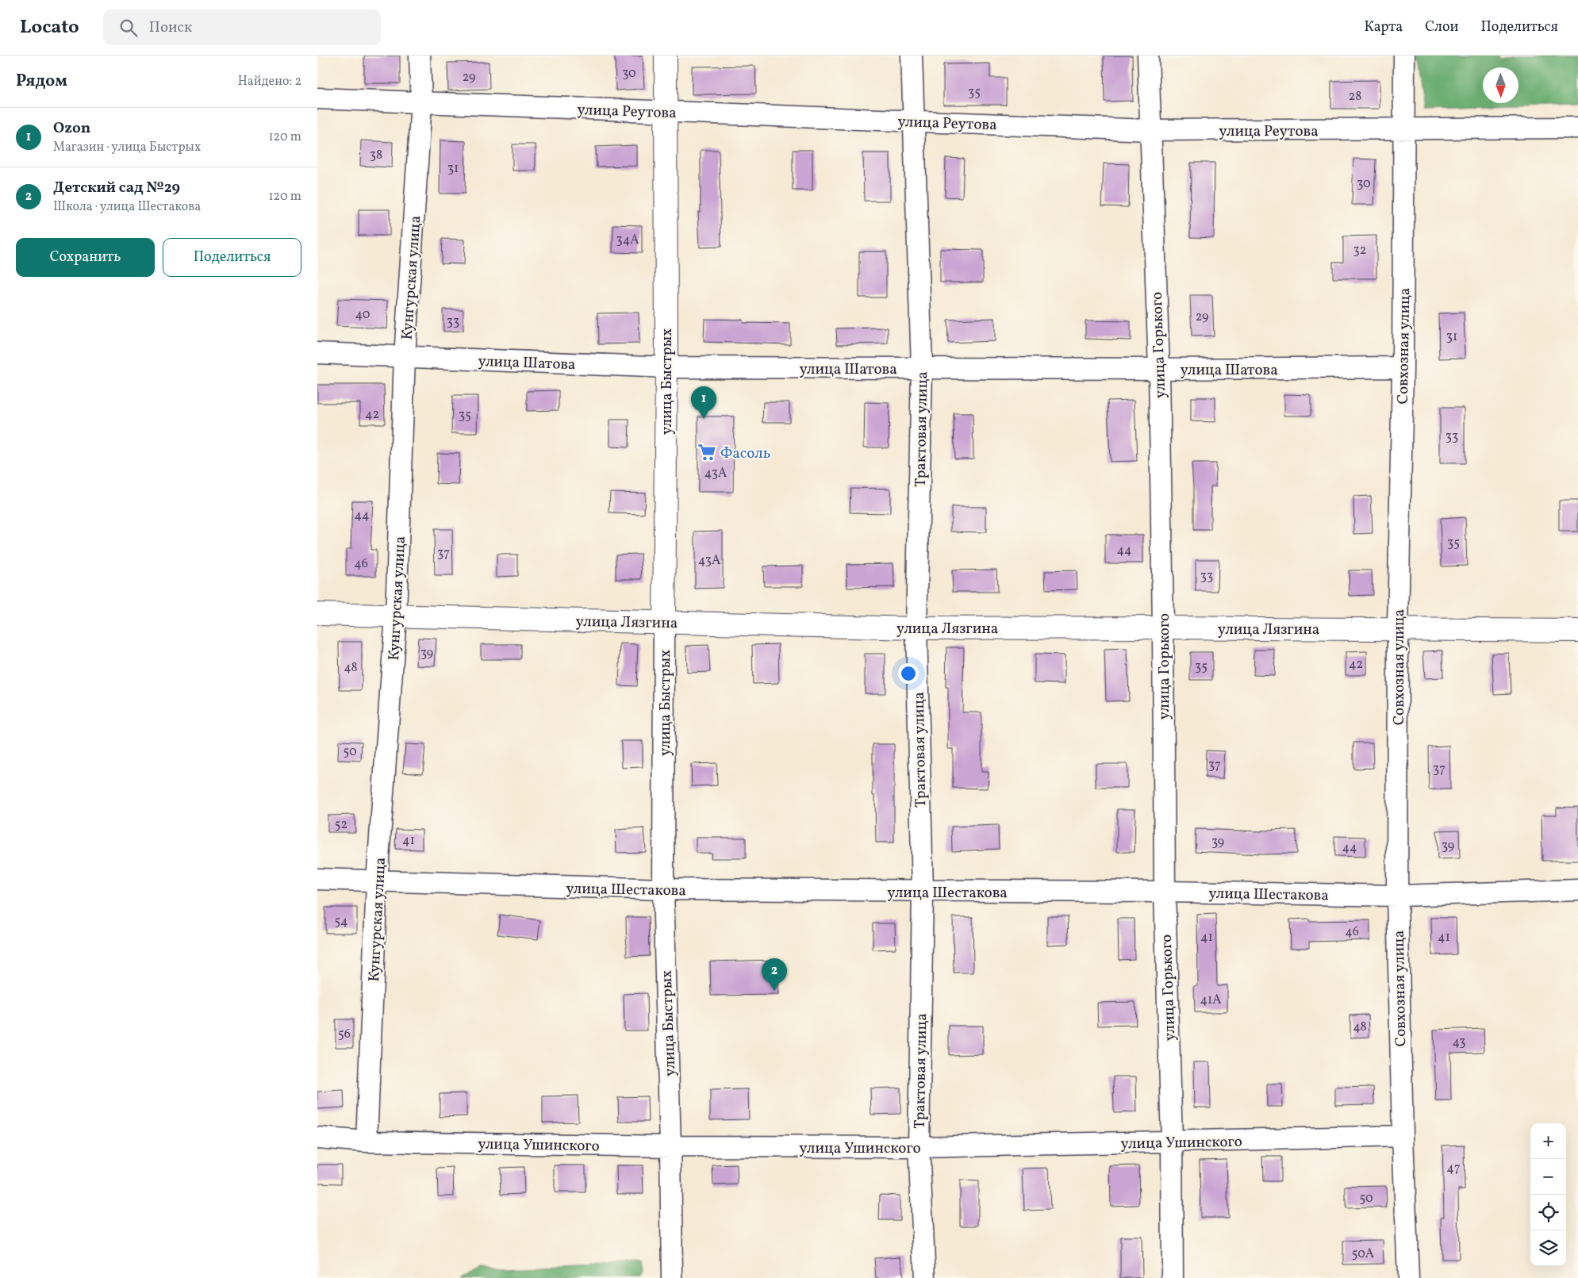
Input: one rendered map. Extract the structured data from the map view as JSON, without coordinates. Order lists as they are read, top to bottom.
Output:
{
  "streets": {
    "main road": ["улица Быстрых", "улица Лязгина"],
    "street": [
      "улица Реутова",
      "Кунгурская улица",
      "улица Горького",
      "Совхозная улица",
      "улица Шатова",
      "Трактовая улица",
      "улица Шестакова",
      "улица Ушинского"
    ]
  },
  "crossings": [
    ["улица Реутова", "Кунгурская улица"],
    ["улица Реутова", "улица Горького"],
    ["улица Реутова", "Совхозная улица"],
    ["улица Реутова", "улица Быстрых"],
    ["улица Реутова", "Трактовая улица"],
    ["Кунгурская улица", "улица Шатова"],
    ["Кунгурская улица", "улица Лязгина"],
    ["Кунгурская улица", "улица Шестакова"],
    ["Кунгурская улица", "улица Ушинского"],
    ["улица Горького", "улица Шатова"],
    ["улица Горького", "улица Лязгина"],
    ["улица Горького", "улица Шестакова"],
    ["улица Горького", "улица Ушинского"],
    ["Совхозная улица", "улица Шатова"],
    ["Совхозная улица", "улица Лязгина"],
    ["Совхозная улица", "улица Шестакова"],
    ["Совхозная улица", "улица Ушинского"],
    ["улица Шатова", "улица Быстрых"],
    ["улица Шатова", "Трактовая улица"],
    ["улица Быстрых", "улица Лязгина"],
    ["улица Быстрых", "улица Шестакова"],
    ["улица Быстрых", "улица Ушинского"],
    ["Трактовая улица", "улица Лязгина"],
    ["Трактовая улица", "улица Шестакова"],
    ["Трактовая улица", "улица Ушинского"]
  ],
  "places": {
    "supermarket": ["Фасоль"]
  },
  "house_numbers": [
    "30",
    "29",
    "35",
    "28",
    "38",
    "31",
    "30",
    "34А",
    "32",
    "40",
    "29",
    "33",
    "31",
    "42",
    "35",
    "33",
    "43А",
    "44",
    "35",
    "44",
    "37",
    "43А",
    "46",
    "33",
    "39",
    "42",
    "35",
    "48",
    "50",
    "37",
    "37",
    "52",
    "41",
    "39",
    "39",
    "44",
    "54",
    "46",
    "41",
    "41",
    "41А",
    "48",
    "56",
    "43",
    "47",
    "50",
    "50А"
  ],
  "north": "bottom",
  "page": {
    "header": "Locato",
    "search": "Поиск",
    "nav": ["Карта", "Слои", "Поделиться"],
    "heading": ["Рядом", "Найдено: 2"],
    "list": [
      {
        "mark": "1",
        "name": "Ozon",
        "note": "Магазин · улица Быстрых",
        "value": "120 m"
      },
      {
        "mark": "2",
        "name": "Детский сад №29",
        "note": "Школа · улица Шестакова",
        "value": "120 m"
      }
    ],
    "buttons": ["Сохранить", "Поделиться"],
    "pins": ["1", "2"],
    "map_buttons": ["+", "−"]
  }
}
